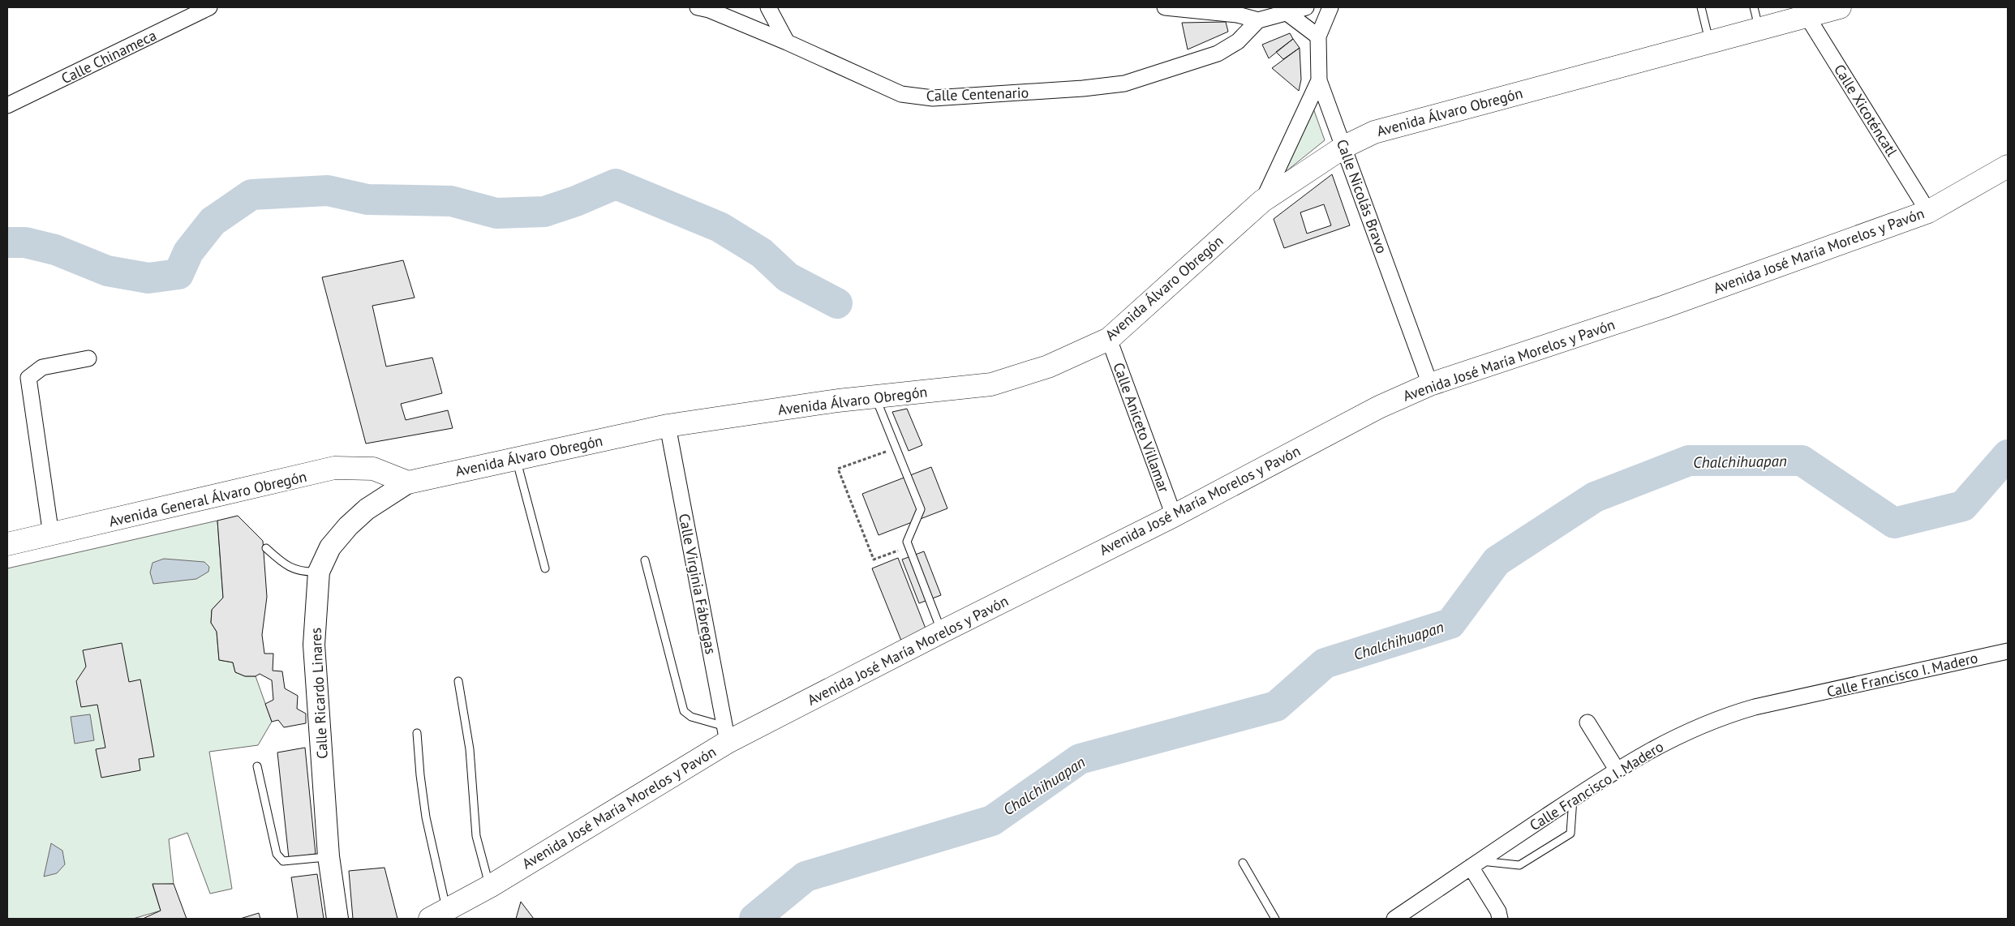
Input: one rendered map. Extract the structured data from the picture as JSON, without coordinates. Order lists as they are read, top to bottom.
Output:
{
  "streets": {
    "main road": ["Avenida Álvaro Obregón", "Avenida José María Morelos y Pavón", "Avenida General Álvaro Obregón"],
    "street": [
      "Calle Chinameca",
      "Calle Centenario",
      "Calle Xicoténcatl",
      "Calle Nicolás Bravo",
      "Calle Aniceto Villamar",
      "Calle Virginia Fábregas",
      "Calle Francisco I. Madero",
      "Calle Ricardo Linares"
    ]
  },
  "crossings": [
    ["Calle Xicoténcatl", "Avenida Álvaro Obregón"],
    ["Calle Xicoténcatl", "Avenida José María Morelos y Pavón"],
    ["Avenida Álvaro Obregón", "Calle Nicolás Bravo"],
    ["Avenida Álvaro Obregón", "Calle Aniceto Villamar"],
    ["Avenida Álvaro Obregón", "Avenida General Álvaro Obregón"],
    ["Avenida Álvaro Obregón", "Calle Virginia Fábregas"],
    ["Avenida Álvaro Obregón", "Calle Ricardo Linares"],
    ["Calle Nicolás Bravo", "Avenida José María Morelos y Pavón"],
    ["Avenida José María Morelos y Pavón", "Calle Aniceto Villamar"],
    ["Avenida José María Morelos y Pavón", "Calle Virginia Fábregas"],
    ["Avenida General Álvaro Obregón", "Calle Ricardo Linares"]
  ],
  "water": ["Chalchihuapan"]
}
